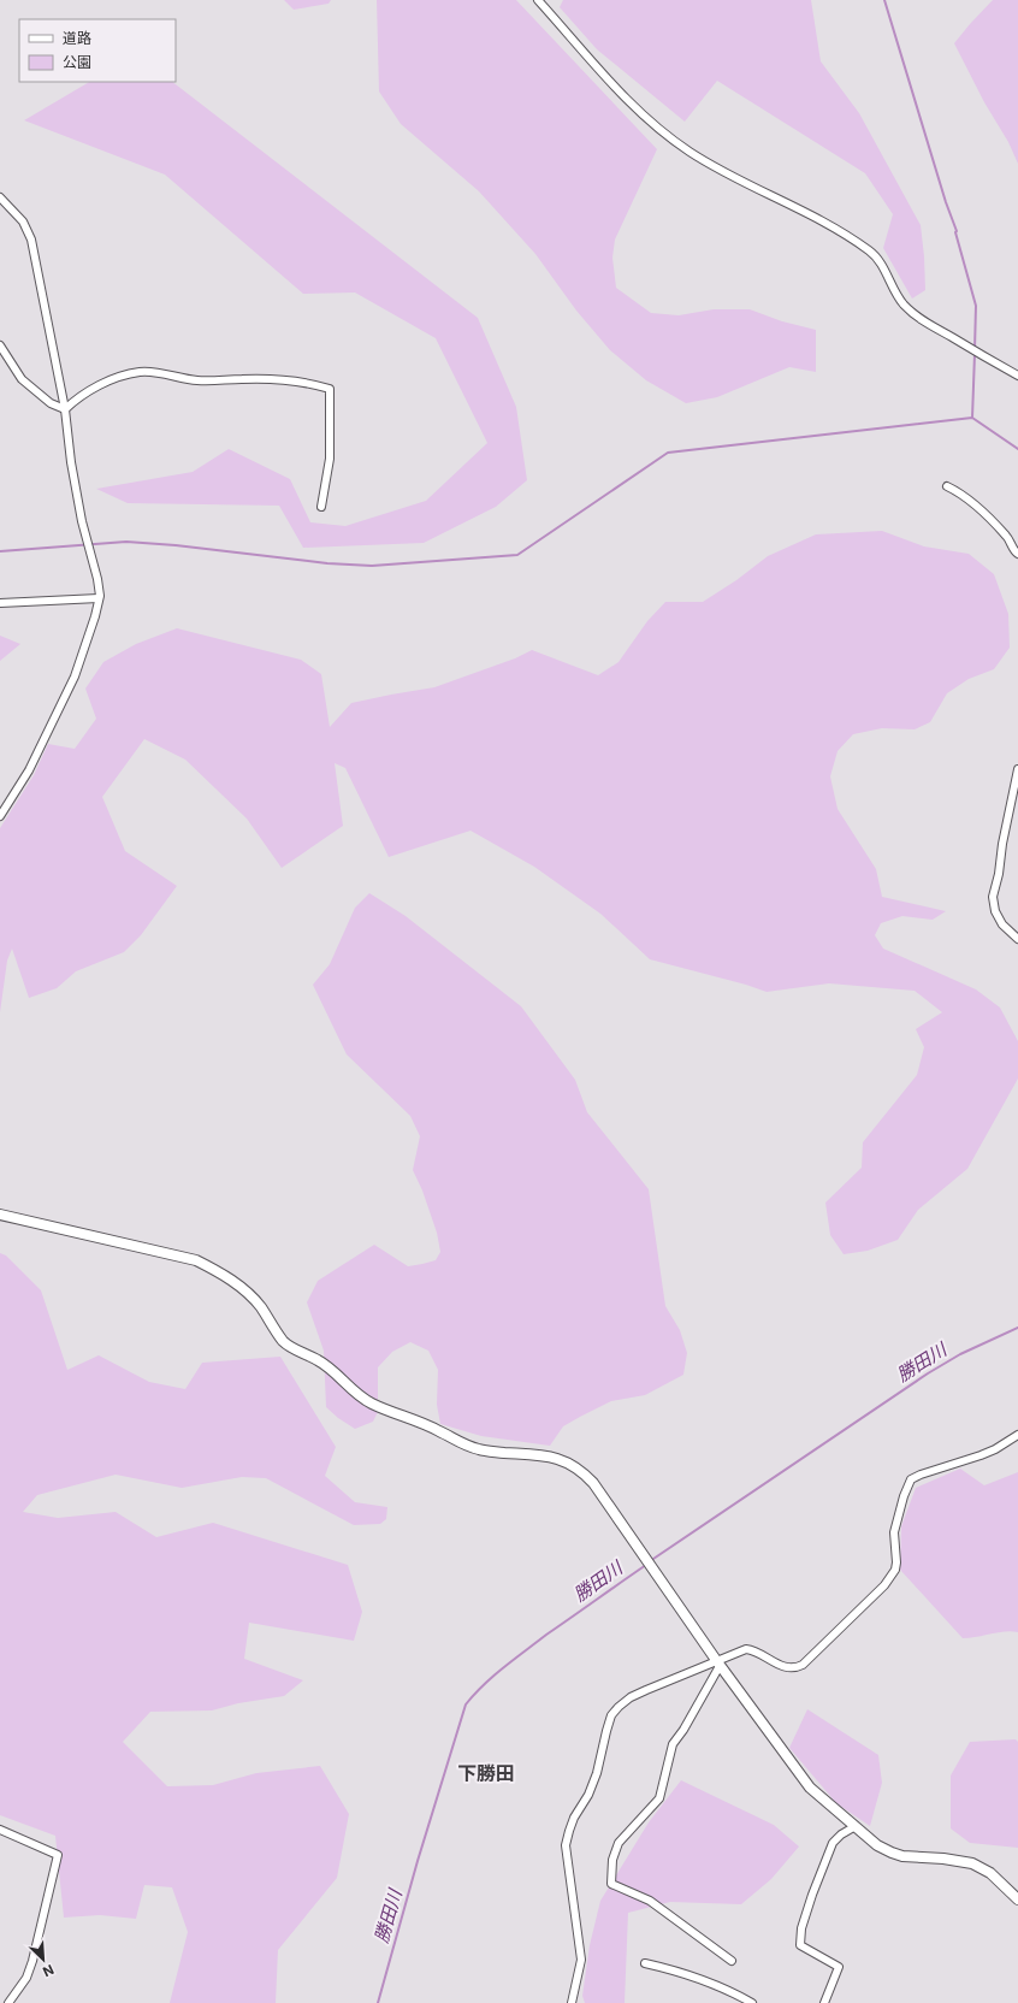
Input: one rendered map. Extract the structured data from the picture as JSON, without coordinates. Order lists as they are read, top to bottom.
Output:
{
  "districts": ["下勝田"],
  "water": ["勝田川"],
  "legend": ["道路", "公園"],
  "north": "bottom right"
}
